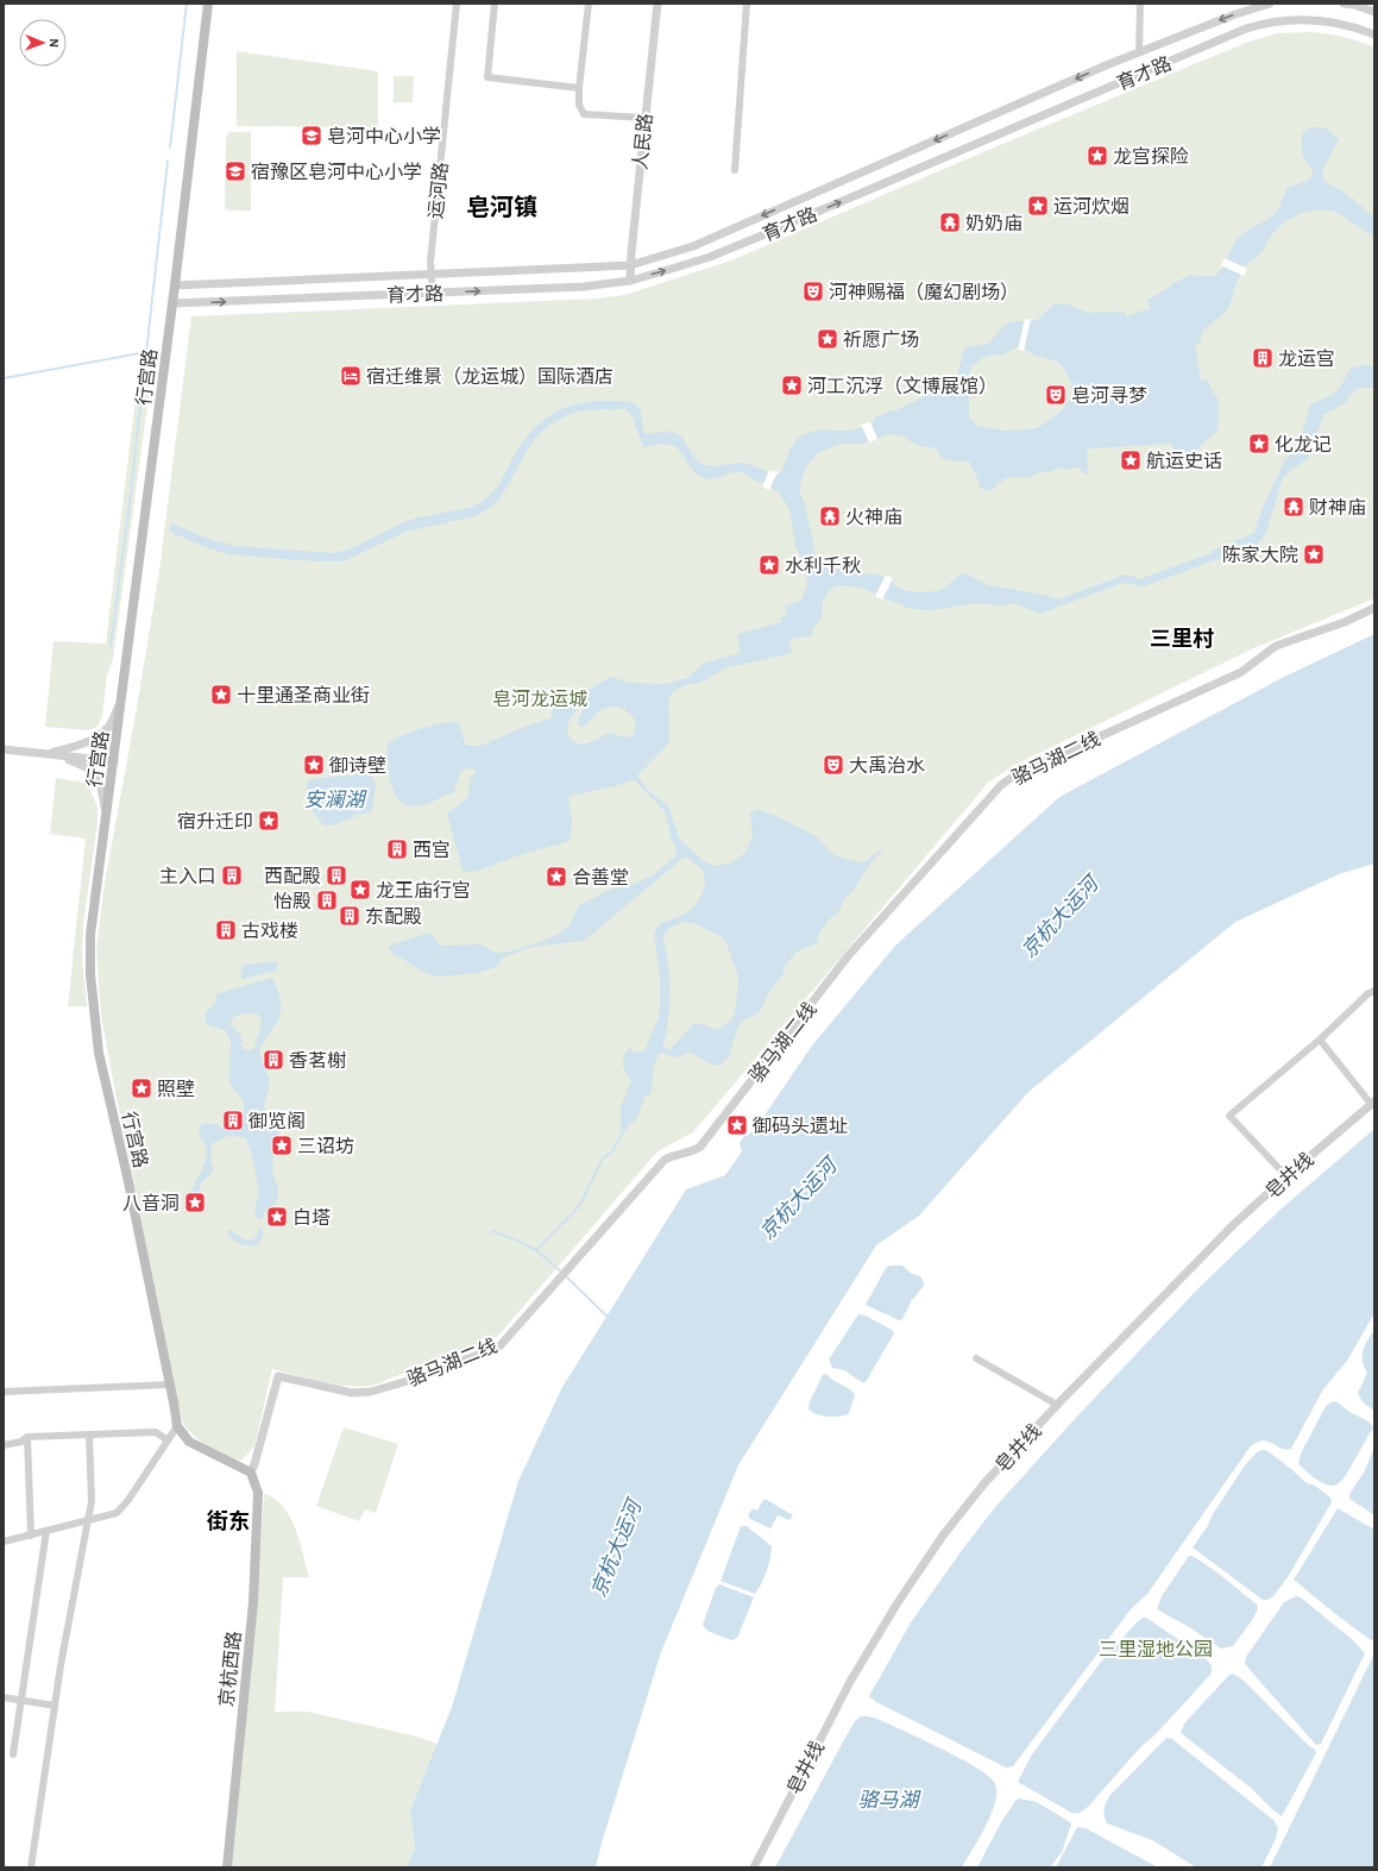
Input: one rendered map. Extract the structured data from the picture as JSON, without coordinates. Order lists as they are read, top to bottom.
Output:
{
  "streets": {
    "main road": ["行宫路", "京杭西路"],
    "street": [
      "育才路",
      "人民路",
      "运河路",
      "骆马湖二线",
      "皂井线"
    ]
  },
  "crossings": [
    ["育才路", "人民路"],
    ["育才路", "运河路"],
    ["育才路", "行宫路"],
    ["骆马湖二线", "京杭西路"]
  ],
  "districts": ["皂河镇", "三里村", "街东"],
  "water": ["安澜湖", "京杭大运河", "骆马湖"],
  "parks": ["皂河龙运城", "三里湿地公园"],
  "places": {
    "school or university": ["皂河中心小学", "宿豫区皂河中心小学"],
    "place": [
      "龙宫探险",
      "运河炊烟",
      "祈愿广场",
      "河工沉浮（文博展馆）",
      "化龙记",
      "航运史话",
      "陈家大院",
      "水利千秋",
      "十里通圣商业街",
      "御诗壁",
      "宿升迁印",
      "合善堂",
      "龙王庙行宫",
      "照壁",
      "御码头遗址",
      "三诏坊",
      "八音洞",
      "白塔"
    ],
    "temple": ["奶奶庙", "财神庙", "火神庙"],
    "theatre": ["河神赐福（魔幻剧场）", "皂河寻梦", "大禹治水"],
    "building": [
      "龙运宫",
      "西宫",
      "主入口",
      "西配殿",
      "怡殿",
      "东配殿",
      "古戏楼",
      "香茗榭",
      "御览阁"
    ],
    "hotel": ["宿迁维景（龙运城）国际酒店"]
  },
  "north": "right"
}
